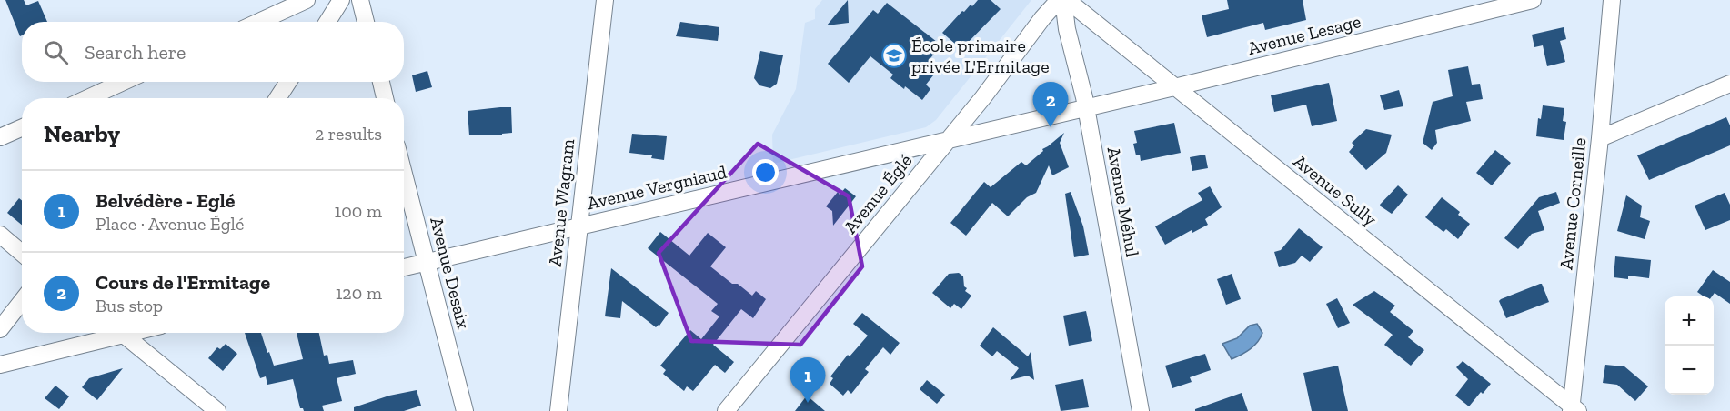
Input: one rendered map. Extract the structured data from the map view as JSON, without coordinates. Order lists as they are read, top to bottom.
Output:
{
  "streets": {
    "street": [
      "Avenue Lesage",
      "Avenue Vergniaud",
      "Avenue Sully",
      "Avenue Églé",
      "Avenue Méhul",
      "Avenue Wagram",
      "Avenue Corneille",
      "Avenue Desaix"
    ]
  },
  "crossings": [
    ["Avenue Lesage", "Avenue Vergniaud"],
    ["Avenue Lesage", "Avenue Sully"],
    ["Avenue Lesage", "Avenue Méhul"],
    ["Avenue Vergniaud", "Avenue Églé"],
    ["Avenue Vergniaud", "Avenue Méhul"],
    ["Avenue Vergniaud", "Avenue Wagram"],
    ["Avenue Vergniaud", "Avenue Desaix"],
    ["Avenue Sully", "Avenue Églé"],
    ["Avenue Sully", "Avenue Méhul"],
    ["Avenue Sully", "Avenue Corneille"],
    ["Avenue Églé", "Avenue Méhul"]
  ],
  "places": {
    "school or university": ["École primaire privée L'Ermitage"]
  },
  "page": {
    "search": "Search here",
    "pins": ["2", "1"],
    "heading": ["Nearby", "2 results"],
    "list": [
      {
        "mark": "1",
        "name": "Belvédère - Eglé",
        "note": "Place · Avenue Églé",
        "value": "100 m"
      },
      {
        "mark": "2",
        "name": "Cours de l'Ermitage",
        "note": "Bus stop",
        "value": "120 m"
      }
    ],
    "map_buttons": ["+", "−"]
  }
}
